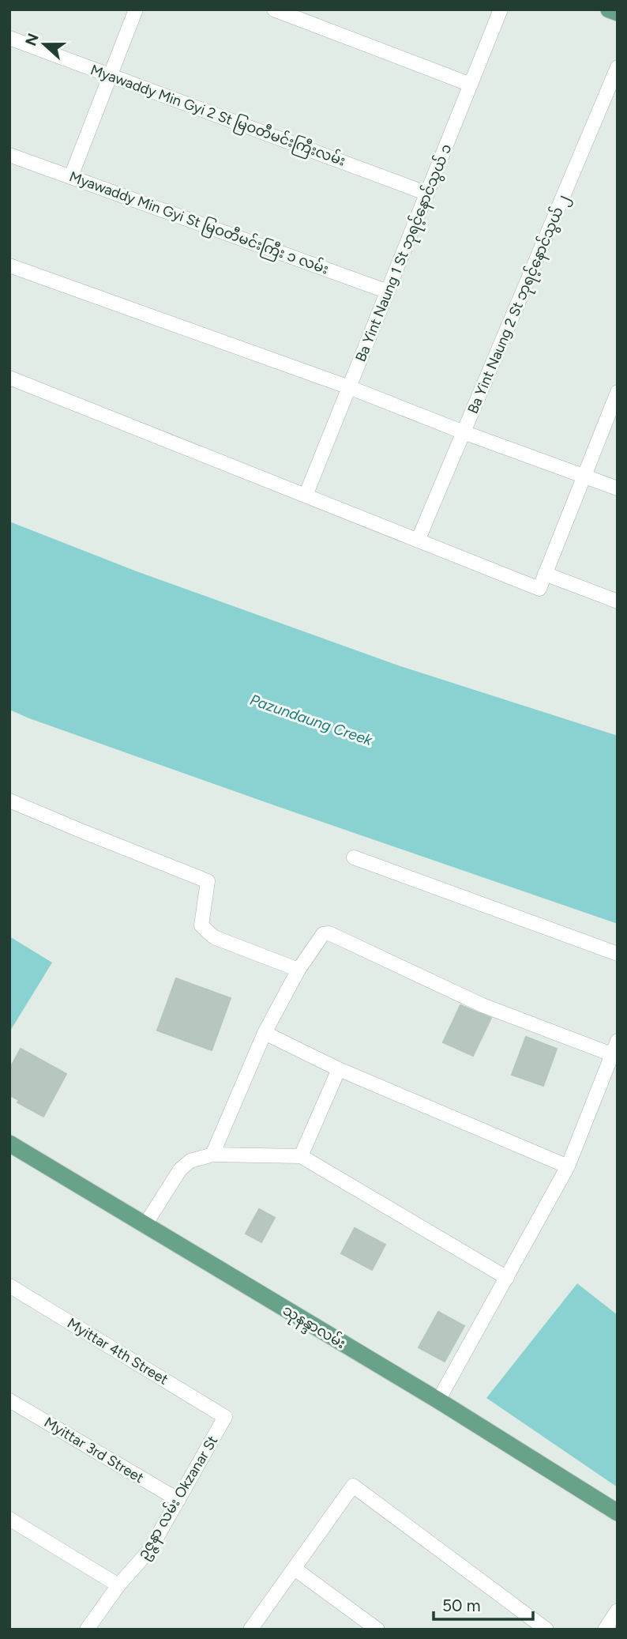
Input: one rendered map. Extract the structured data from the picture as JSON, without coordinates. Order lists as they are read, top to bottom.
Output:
{
  "streets": {
    "main road": ["သုနန္ဒာလမ်း"],
    "street": [
      "Myawaddy Min Gyi 2 St မြဝတီမင်းကြီးလမ်း",
      "Myawaddy Min Gyi St မြဝတီမင်းကြီး ၁ လမ်း",
      "Ba Yint Naung 1 St ဘုရင့်နောင်သွယ် ၁",
      "Ba Yint Naung 2 St ဘုရင့်နောင်သွယ် ၂",
      "Myittar 4th Street",
      "Myittar 3rd Street",
      "ဥဇ္ဇနာ လမ်း Okzanar St"
    ]
  },
  "crossings": [
    ["Myawaddy Min Gyi 2 St မြဝတီမင်းကြီးလမ်း", "Ba Yint Naung 1 St ဘုရင့်နောင်သွယ် ၁"],
    ["Myawaddy Min Gyi St မြဝတီမင်းကြီး ၁ လမ်း", "Ba Yint Naung 1 St ဘုရင့်နောင်သွယ် ၁"],
    ["Myittar 4th Street", "ဥဇ္ဇနာ လမ်း Okzanar St"],
    ["Myittar 3rd Street", "ဥဇ္ဇနာ လမ်း Okzanar St"]
  ],
  "water": ["Pazundaung Creek"],
  "scale_bar": "50 m",
  "north": "left"
}
